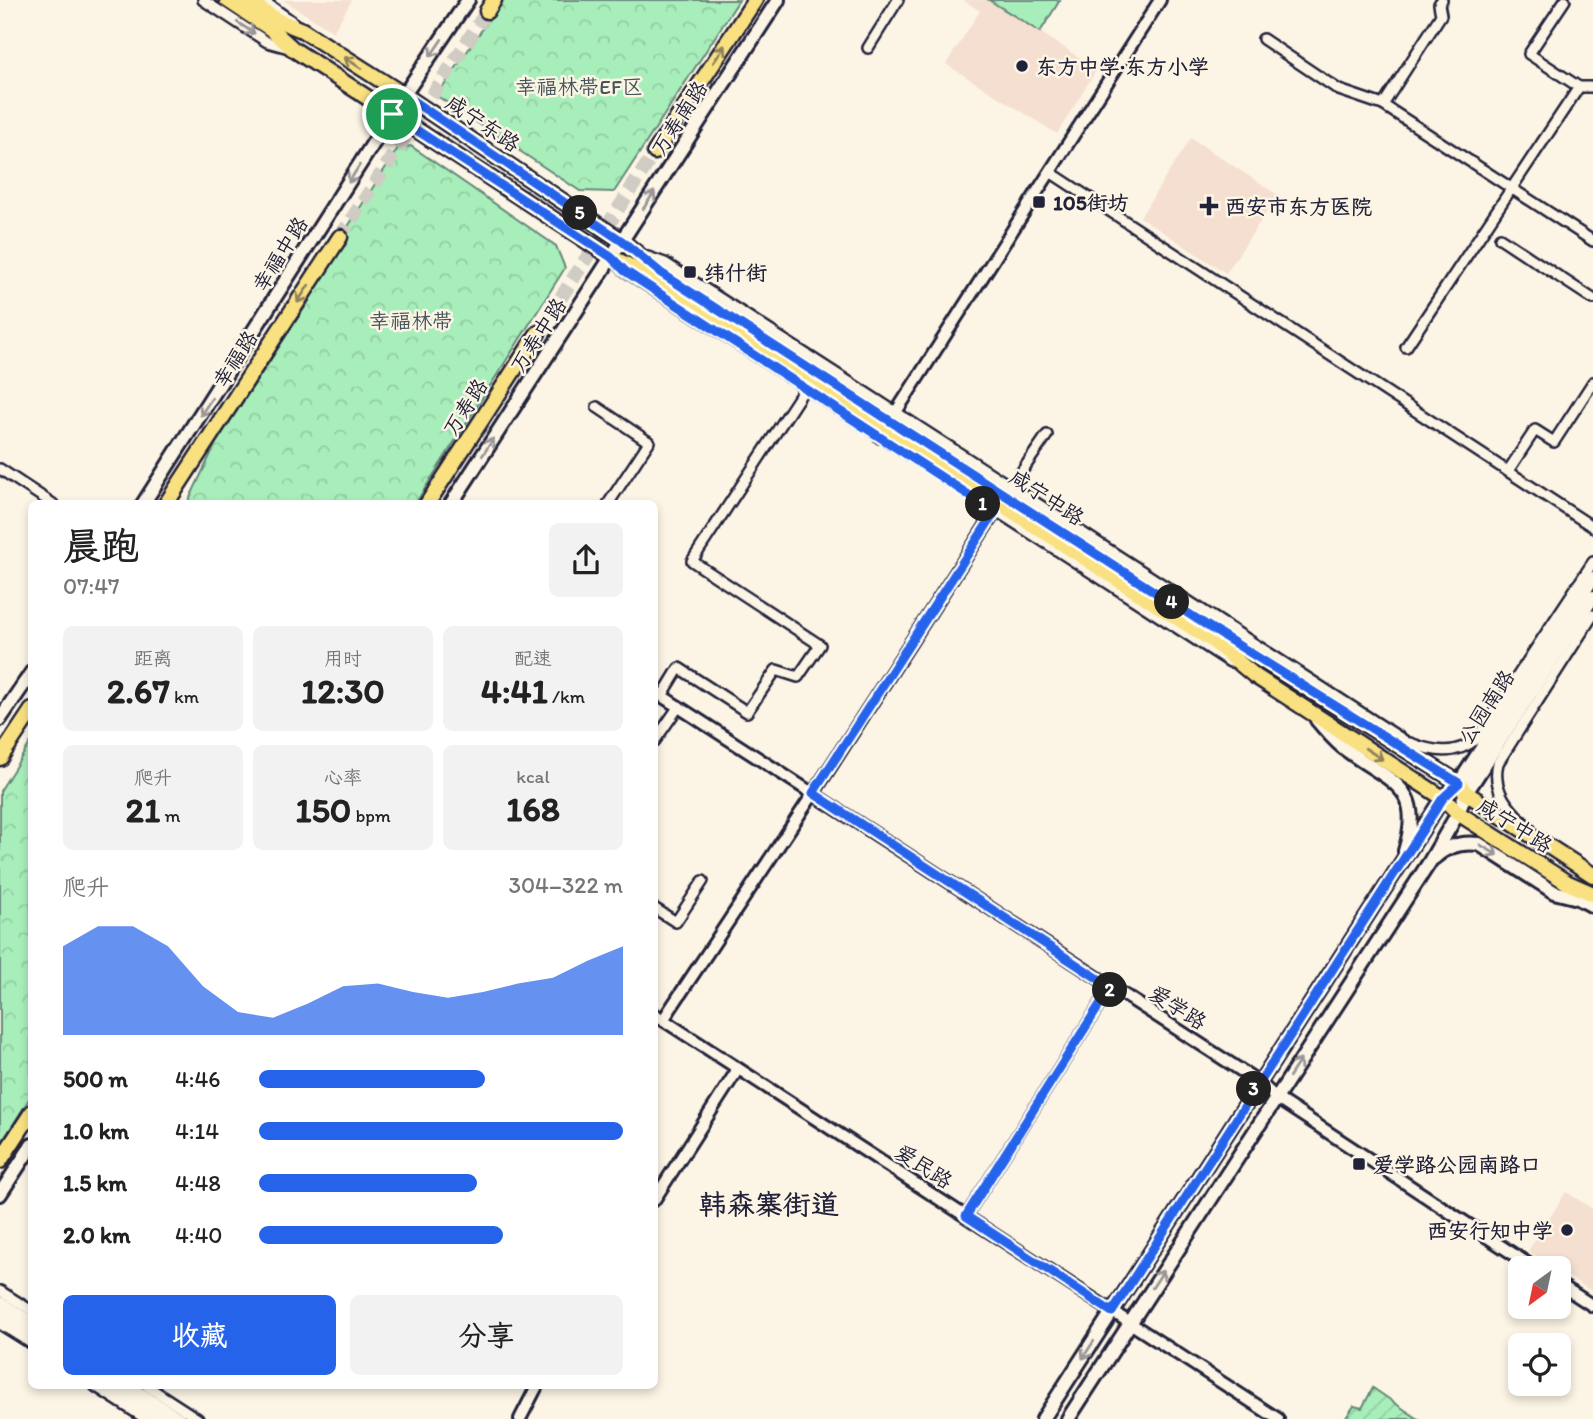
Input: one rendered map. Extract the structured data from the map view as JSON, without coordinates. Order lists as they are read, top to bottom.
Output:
{
  "streets": {
    "main road": [
      "万寿南路",
      "咸宁东路",
      "幸福中路",
      "万寿中路",
      "幸福路",
      "万寿路",
      "咸宁中路",
      "公园南路"
    ],
    "street": ["爱学路", "爱民路"]
  },
  "crossings": [
    ["万寿南路", "咸宁东路"],
    ["万寿南路", "万寿中路"],
    ["万寿南路", "咸宁中路"],
    ["咸宁东路", "幸福中路"],
    ["咸宁东路", "万寿中路"],
    ["咸宁东路", "咸宁中路"],
    ["万寿中路", "咸宁中路"],
    ["咸宁中路", "公园南路"],
    ["公园南路", "爱学路"],
    ["公园南路", "爱民路"]
  ],
  "one_way": ["幸福中路", "万寿中路", "幸福路"],
  "districts": ["韩森寨街道"],
  "parks": ["幸福林带EF区", "幸福林带"],
  "places": {
    "other": ["东方中学·东方小学", "西安行知中学"],
    "transit": ["105街坊", "纬什街", "爱学路公园南路口"],
    "health": ["西安市东方医院"]
  },
  "north": "bottom left",
  "page": {
    "pins": [
      "5",
      "1",
      "4",
      "2",
      "3"
    ],
    "heading": ["晨跑", "07:47"],
    "stats": [
      ["距离", "2.67 km"],
      ["用时", "12:30"],
      ["配速", "4:41 /km"],
      ["爬升", "21 m"],
      ["心率", "150 bpm"],
      ["kcal", "168"]
    ],
    "chart": ["爬升", "304–322 m"],
    "list": [
      {
        "name": "500 m",
        "note": "4:46"
      },
      {
        "name": "1.0 km",
        "note": "4:14"
      },
      {
        "name": "1.5 km",
        "note": "4:48"
      },
      {
        "name": "2.0 km",
        "note": "4:40"
      }
    ],
    "buttons": ["收藏", "分享"]
  }
}
